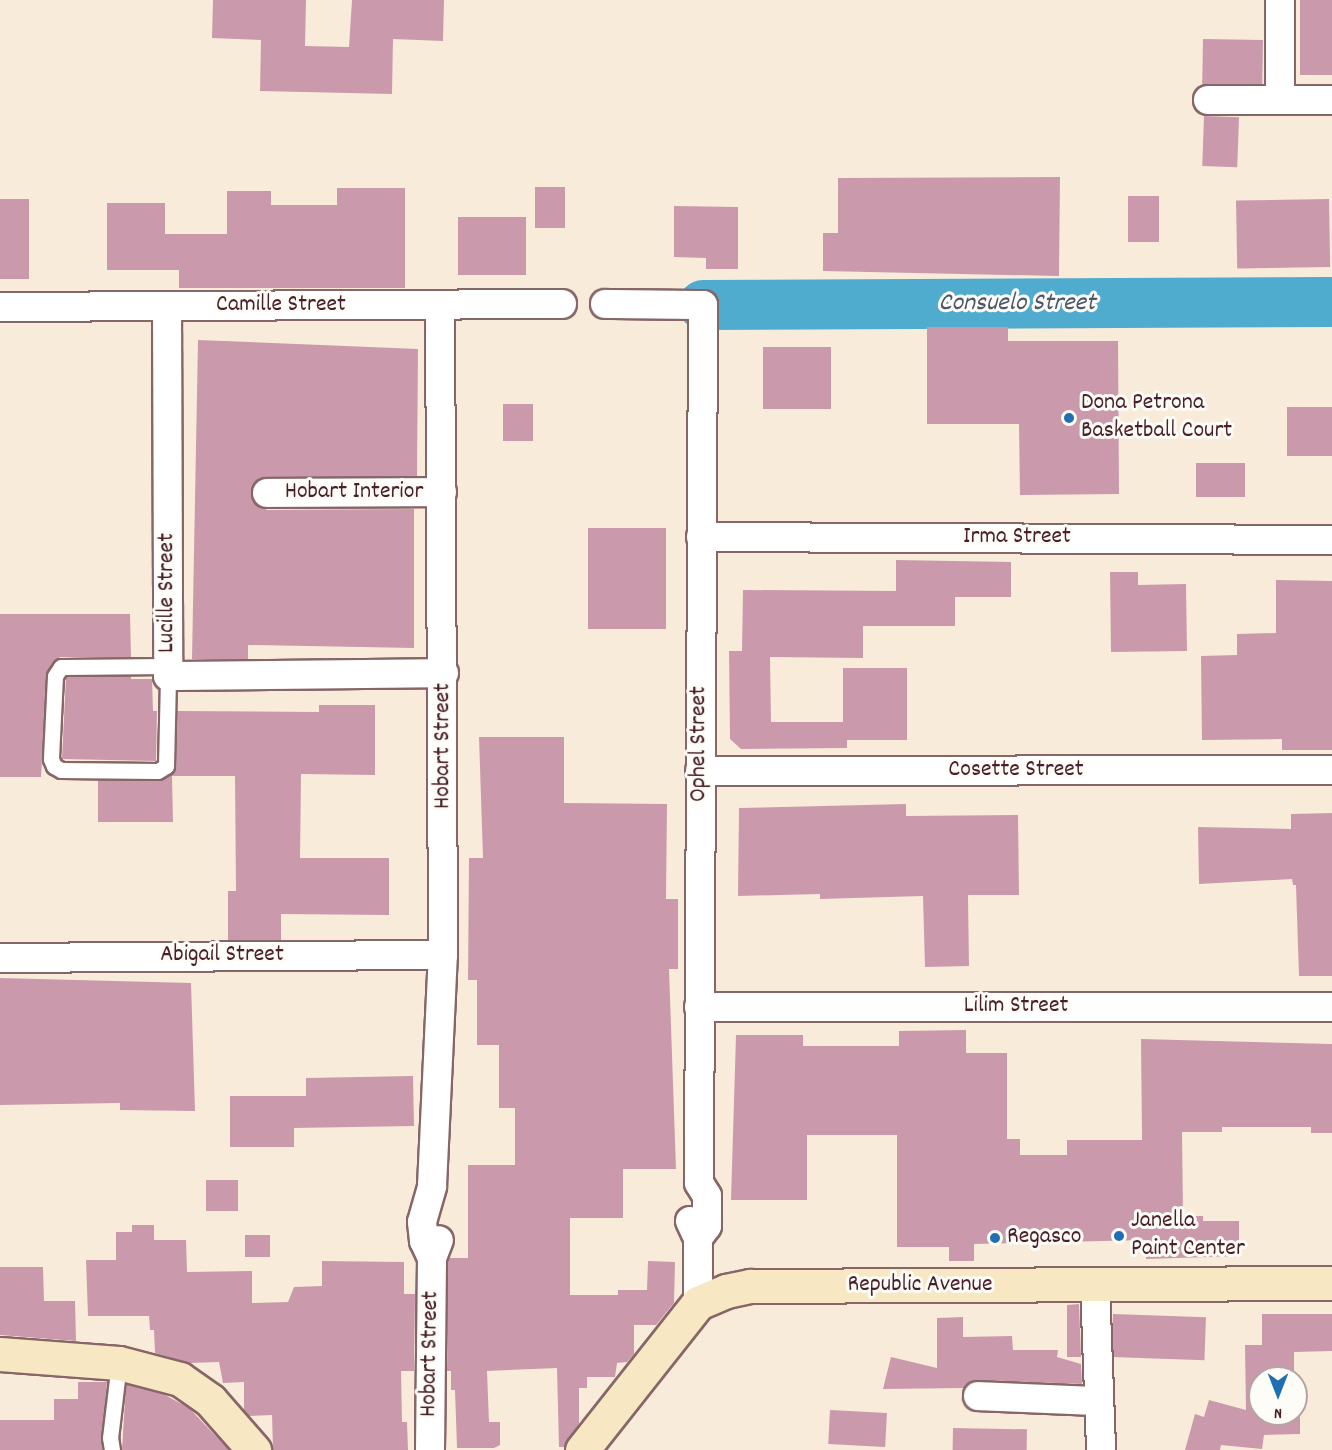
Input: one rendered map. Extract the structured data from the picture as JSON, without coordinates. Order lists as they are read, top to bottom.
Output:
{
  "streets": {
    "main road": ["Republic Avenue"],
    "street": [
      "Camille Street",
      "Hobart Interior",
      "Irma Street",
      "Lucille Street",
      "Ophel Street",
      "Hobart Street",
      "Cosette Street",
      "Abigail Street",
      "Lilim Street"
    ]
  },
  "crossings": [
    ["Camille Street", "Lucille Street"],
    ["Camille Street", "Hobart Street"],
    ["Hobart Interior", "Hobart Street"],
    ["Irma Street", "Ophel Street"],
    ["Lucille Street", "Hobart Street"],
    ["Ophel Street", "Cosette Street"],
    ["Ophel Street", "Lilim Street"],
    ["Ophel Street", "Republic Avenue"],
    ["Hobart Street", "Abigail Street"]
  ],
  "water": ["Consuelo Street"],
  "places": ["Dona Petrona Basketball Court", "Janella Paint Center", "Regasco"],
  "north": "bottom"
}
